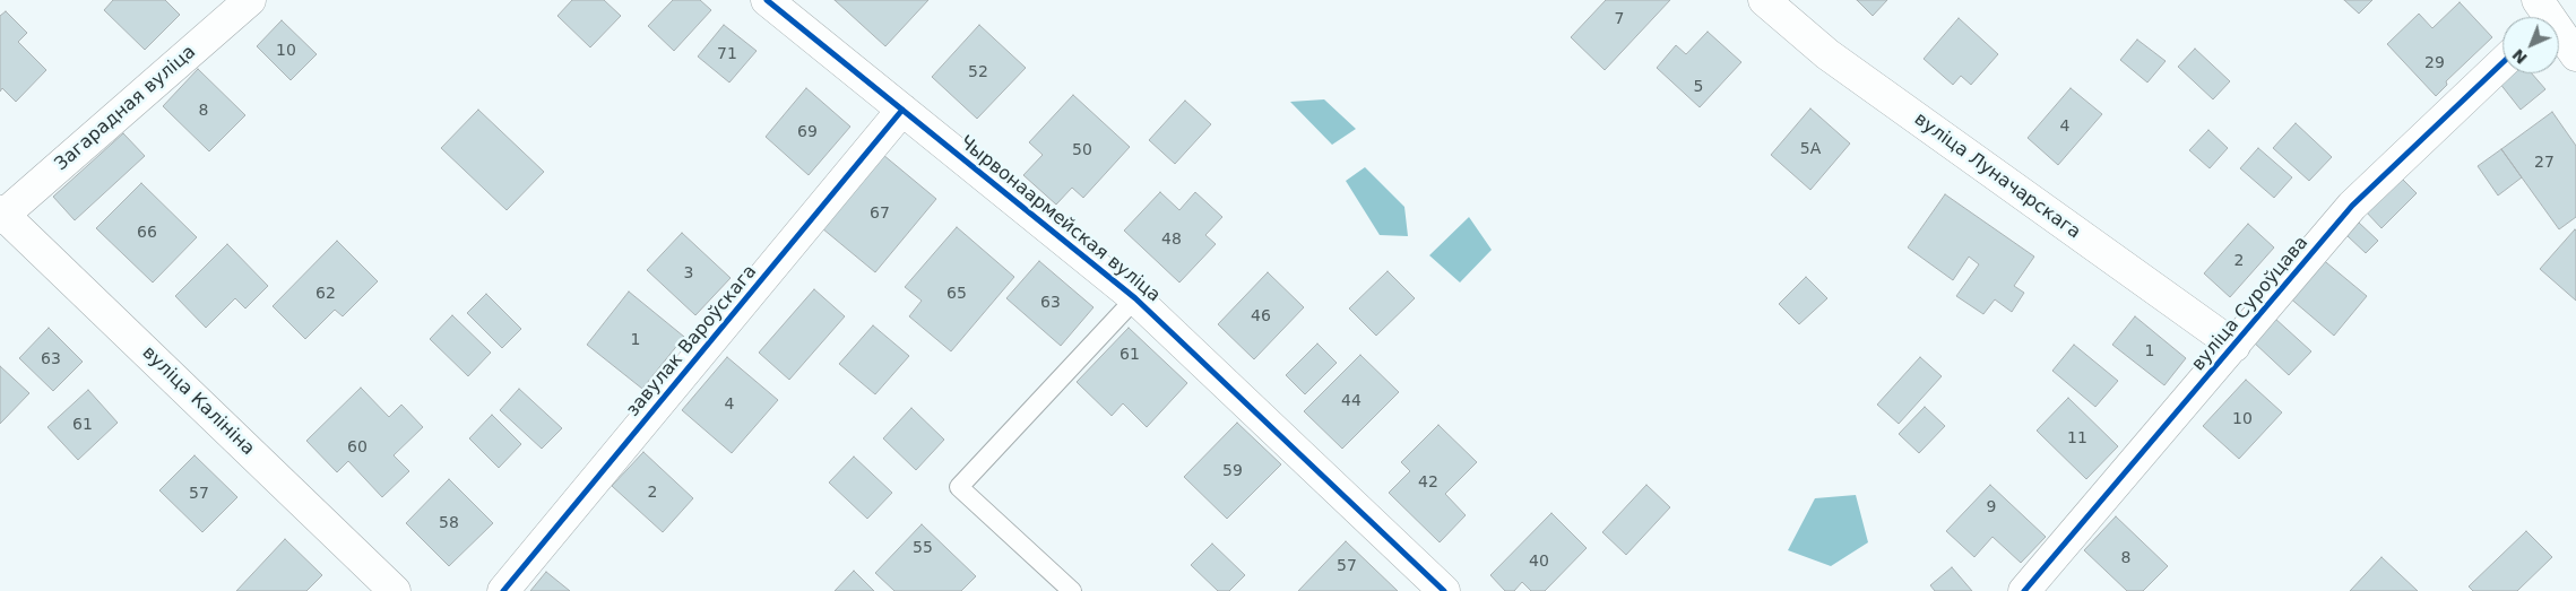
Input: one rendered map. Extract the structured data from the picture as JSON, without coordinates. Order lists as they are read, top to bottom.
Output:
{
  "streets": {
    "street": [
      "Загарадная вуліца",
      "вуліца Луначарскага",
      "Чырвонаармейская вуліца",
      "вуліца Суроўцава",
      "завулак Вароўскага",
      "вуліца Калініна"
    ]
  },
  "crossings": [
    ["Загарадная вуліца", "вуліца Калініна"],
    ["вуліца Луначарскага", "вуліца Суроўцава"],
    ["Чырвонаармейская вуліца", "завулак Вароўскага"]
  ],
  "house_numbers": [
    "7",
    "10",
    "71",
    "29",
    "52",
    "5",
    "8",
    "4",
    "69",
    "5А",
    "50",
    "27",
    "67",
    "66",
    "48",
    "2",
    "3",
    "62",
    "65",
    "63",
    "46",
    "1",
    "1",
    "61",
    "63",
    "44",
    "4",
    "10",
    "61",
    "11",
    "60",
    "59",
    "42",
    "2",
    "57",
    "9",
    "58",
    "55",
    "8",
    "40",
    "57"
  ],
  "north": "bottom left"
}
